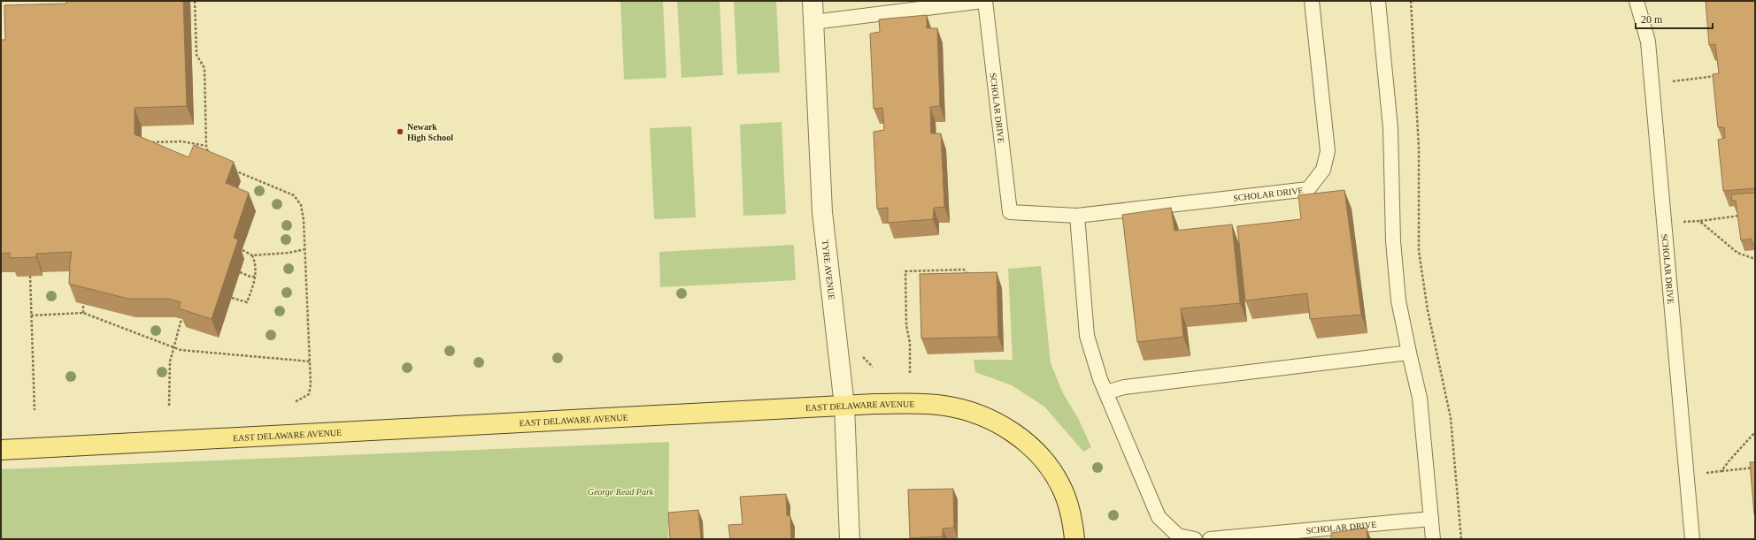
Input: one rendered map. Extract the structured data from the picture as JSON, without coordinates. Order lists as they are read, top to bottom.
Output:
{
  "streets": {
    "main road": ["EAST DELAWARE AVENUE"],
    "street": ["TYRE AVENUE"],
    "lane": ["SCHOLAR DRIVE"]
  },
  "crossings": [
    ["SCHOLAR DRIVE", "TYRE AVENUE"],
    ["TYRE AVENUE", "EAST DELAWARE AVENUE"]
  ],
  "parks": ["George Read Park"],
  "places": ["Newark High School"],
  "scale_bar": "20 m"
}
